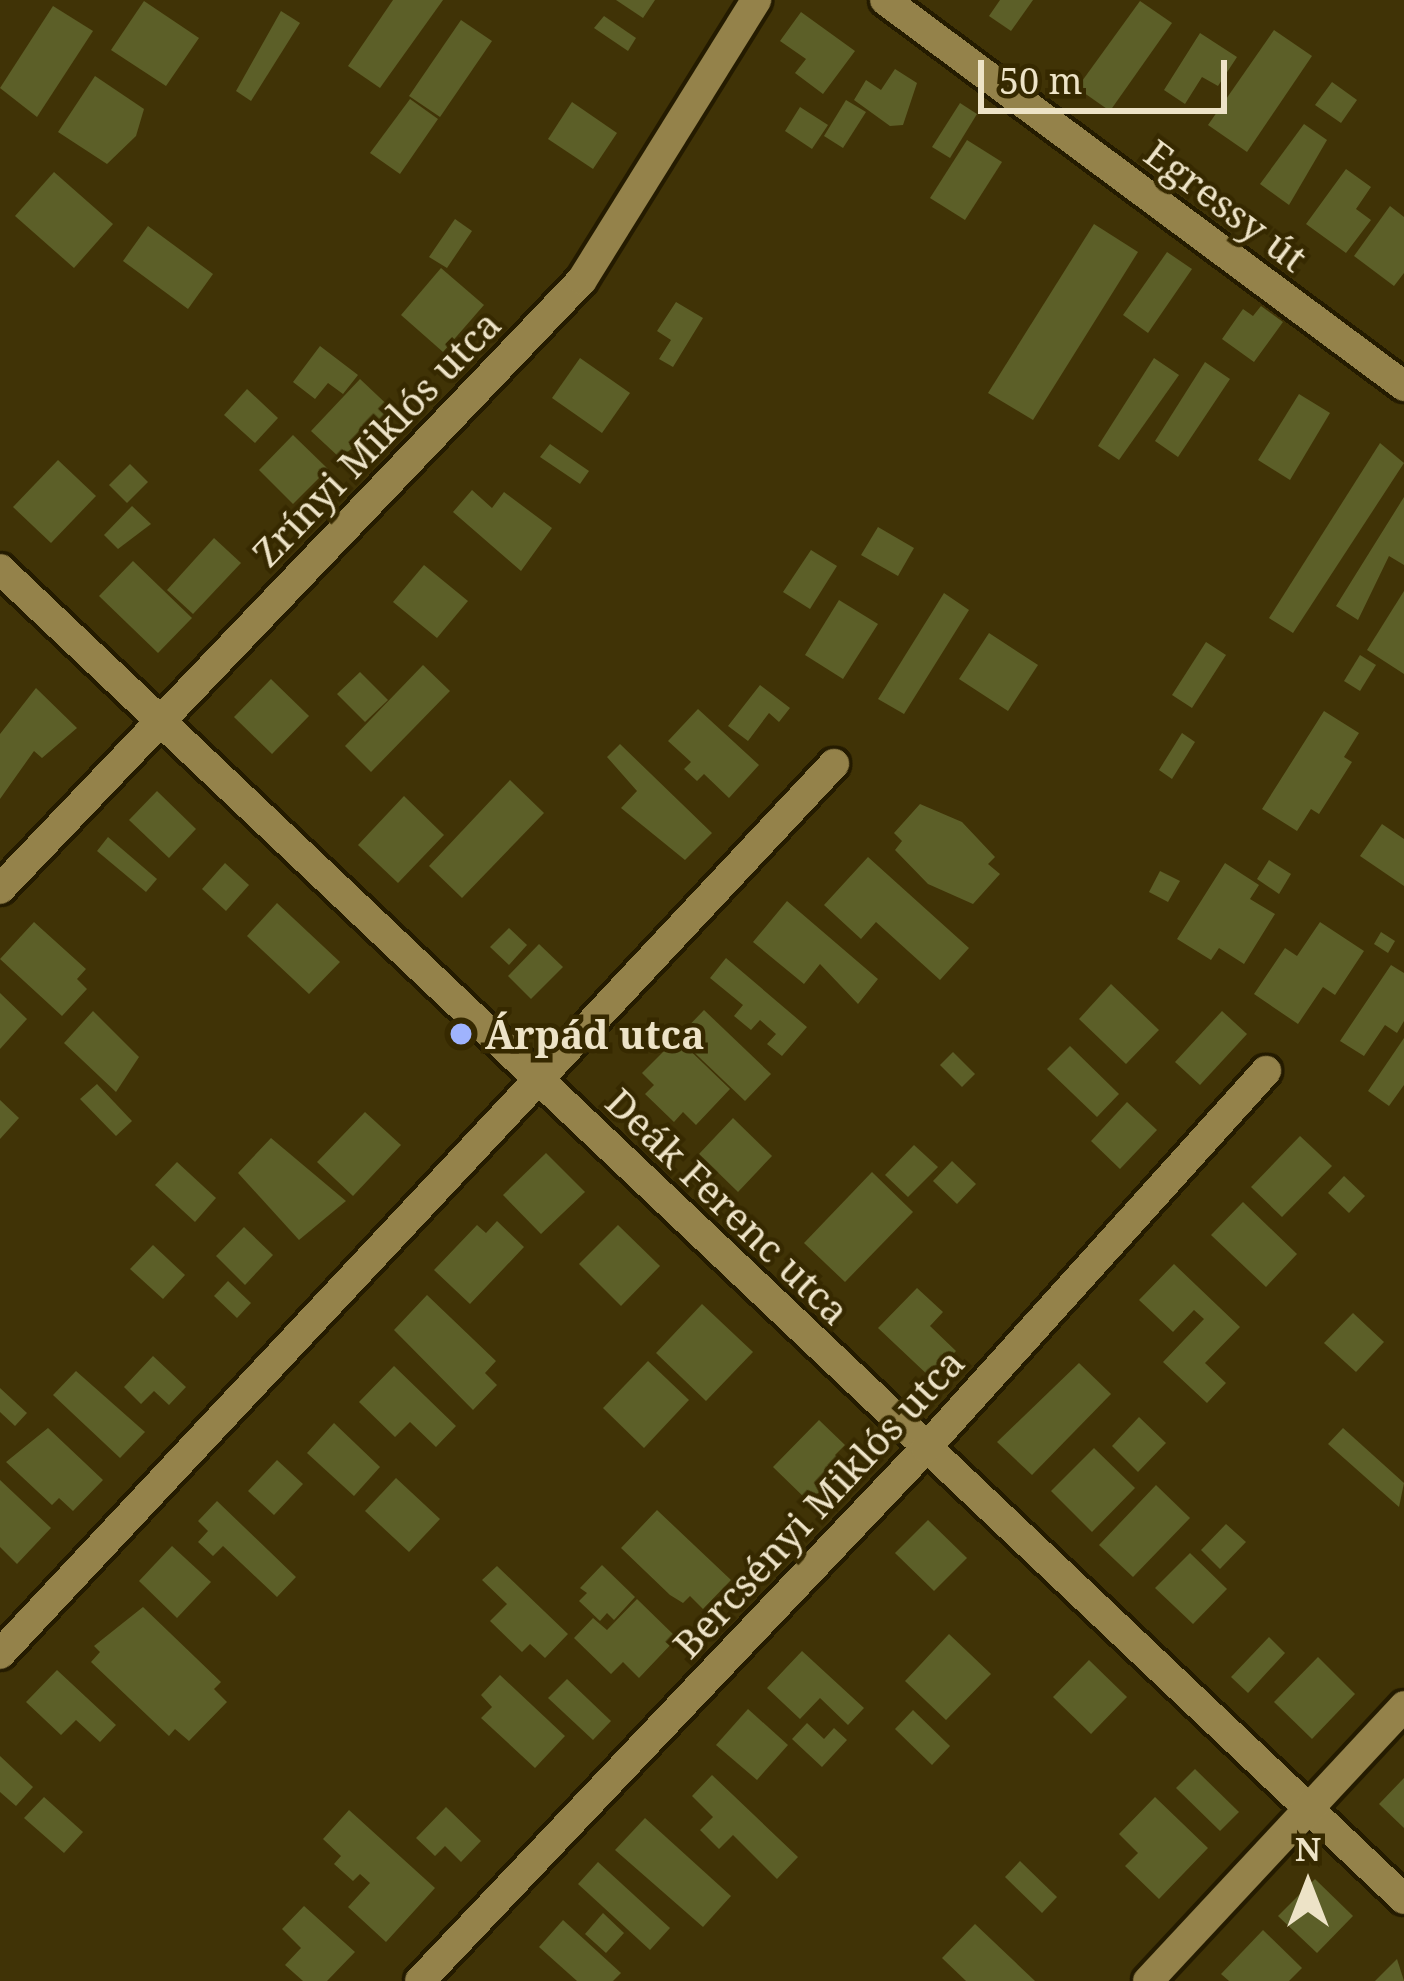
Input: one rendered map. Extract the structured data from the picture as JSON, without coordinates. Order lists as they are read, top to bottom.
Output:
{
  "streets": {
    "street": [
      "Egressy út",
      "Zrínyi Miklós utca",
      "Deák Ferenc utca",
      "Bercsényi Miklós utca"
    ]
  },
  "crossings": [
    ["Zrínyi Miklós utca", "Deák Ferenc utca"],
    ["Deák Ferenc utca", "Bercsényi Miklós utca"]
  ],
  "places": ["Árpád utca"],
  "scale_bar": "50 m",
  "north": "top"
}
